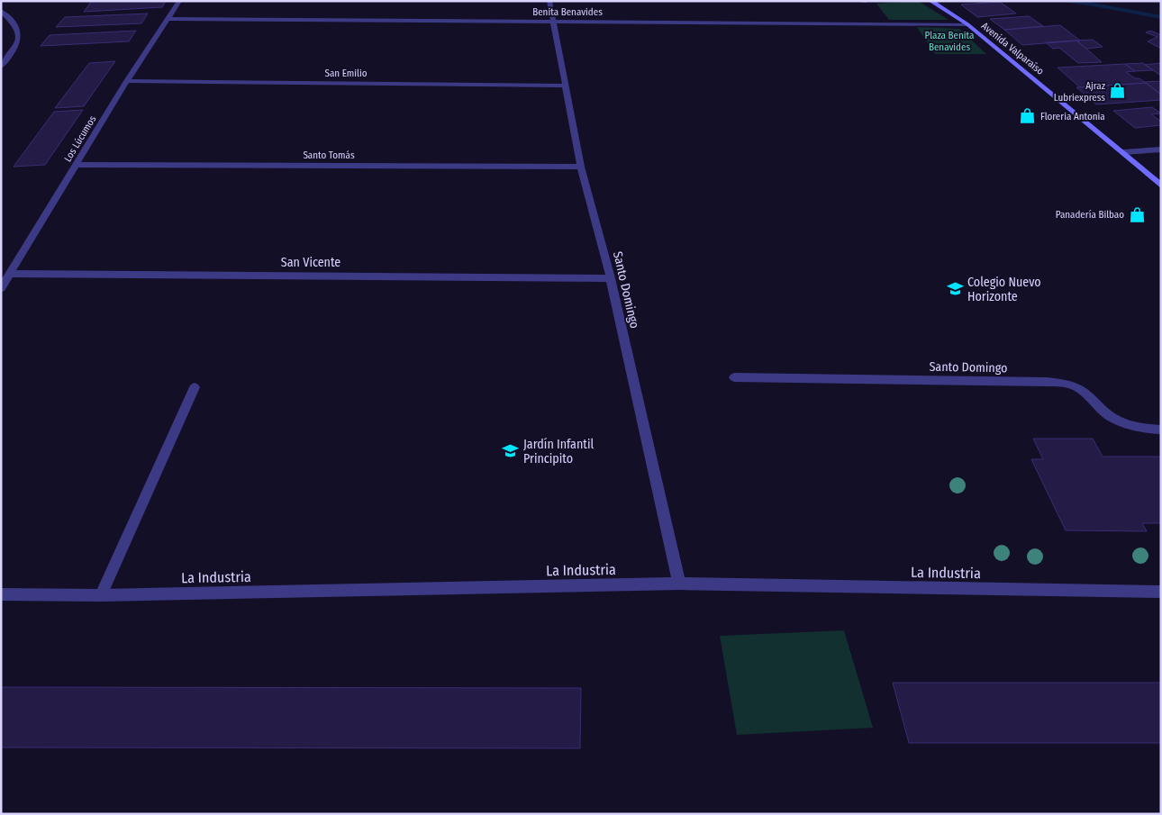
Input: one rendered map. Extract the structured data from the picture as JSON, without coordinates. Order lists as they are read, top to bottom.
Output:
{
  "streets": {
    "main road": ["Avenida Valparaíso"],
    "street": [
      "Benita Benavides",
      "San Emilio",
      "Los Lúcumos",
      "Santo Tomás",
      "San Vicente",
      "Santo Domingo",
      "La Industria"
    ]
  },
  "crossings": [
    ["Benita Benavides", "Avenida Valparaíso"],
    ["Benita Benavides", "Los Lúcumos"],
    ["Benita Benavides", "Santo Domingo"],
    ["San Emilio", "Los Lúcumos"],
    ["San Emilio", "Santo Domingo"],
    ["Los Lúcumos", "Santo Tomás"],
    ["Los Lúcumos", "San Vicente"],
    ["Santo Tomás", "Santo Domingo"],
    ["San Vicente", "Santo Domingo"],
    ["Santo Domingo", "La Industria"]
  ],
  "parks": ["Plaza Benita Benavides"],
  "places": {
    "shop": ["Ajraz Lubriexpress", "Floreria Antonia", "Panadería Bilbao"],
    "school or university": ["Colegio Nuevo Horizonte", "Jardín Infantil Principito"]
  }
}
